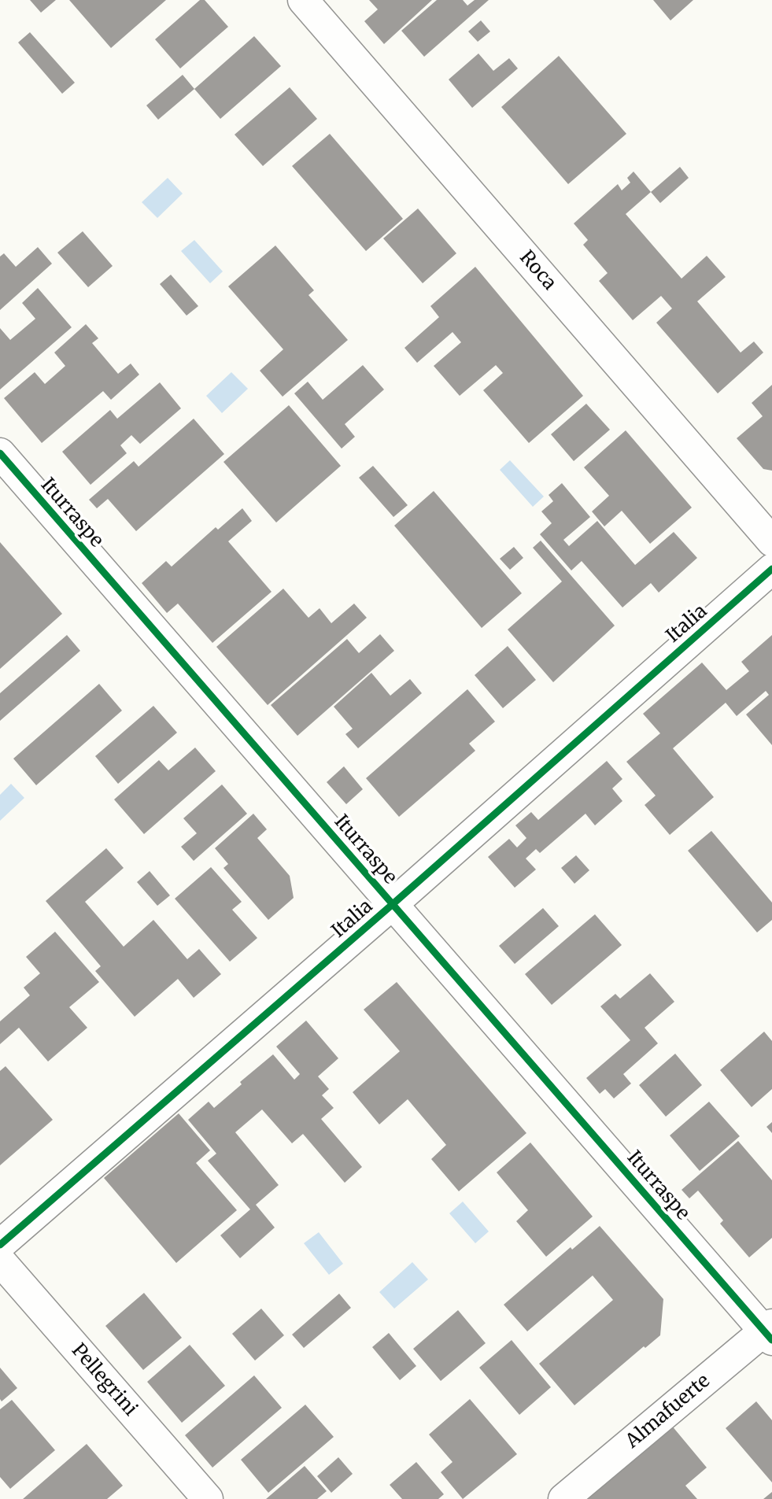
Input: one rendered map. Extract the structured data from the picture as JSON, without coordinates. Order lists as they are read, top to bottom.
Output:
{
  "streets": {
    "street": [
      "Roca",
      "Iturraspe",
      "Italia",
      "Pellegrini",
      "Almafuerte"
    ]
  },
  "crossings": [
    ["Iturraspe", "Italia"],
    ["Iturraspe", "Almafuerte"]
  ]
}
